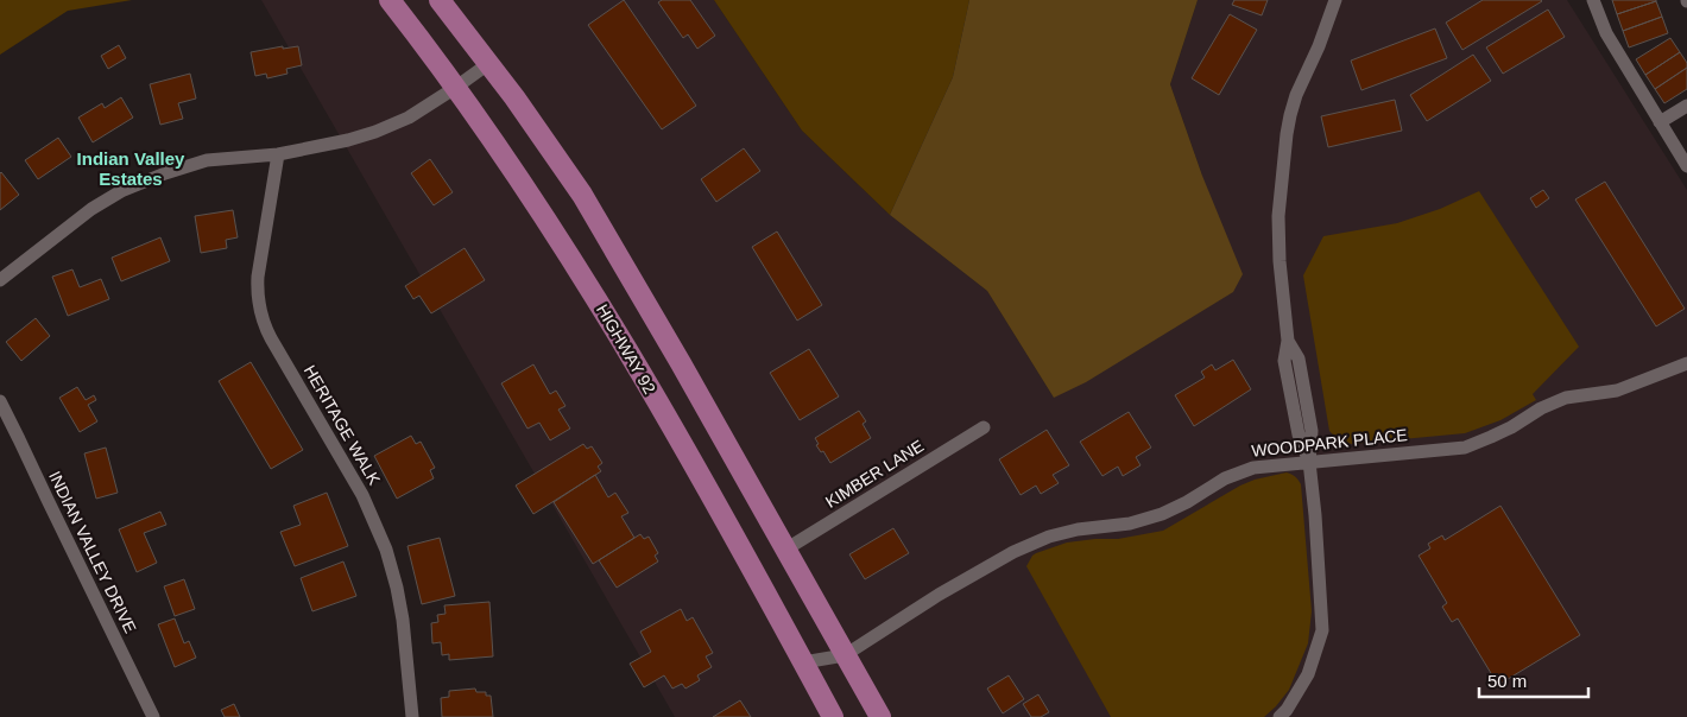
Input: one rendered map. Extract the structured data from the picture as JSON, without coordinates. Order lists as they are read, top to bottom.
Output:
{
  "streets": {
    "main road": ["HIGHWAY 92"],
    "street": [
      "HERITAGE WALK",
      "WOODPARK PLACE",
      "KIMBER LANE",
      "INDIAN VALLEY DRIVE"
    ]
  },
  "crossings": [
    ["HIGHWAY 92", "WOODPARK PLACE"]
  ],
  "districts": ["Indian Valley Estates"],
  "scale_bar": "50 m"
}
